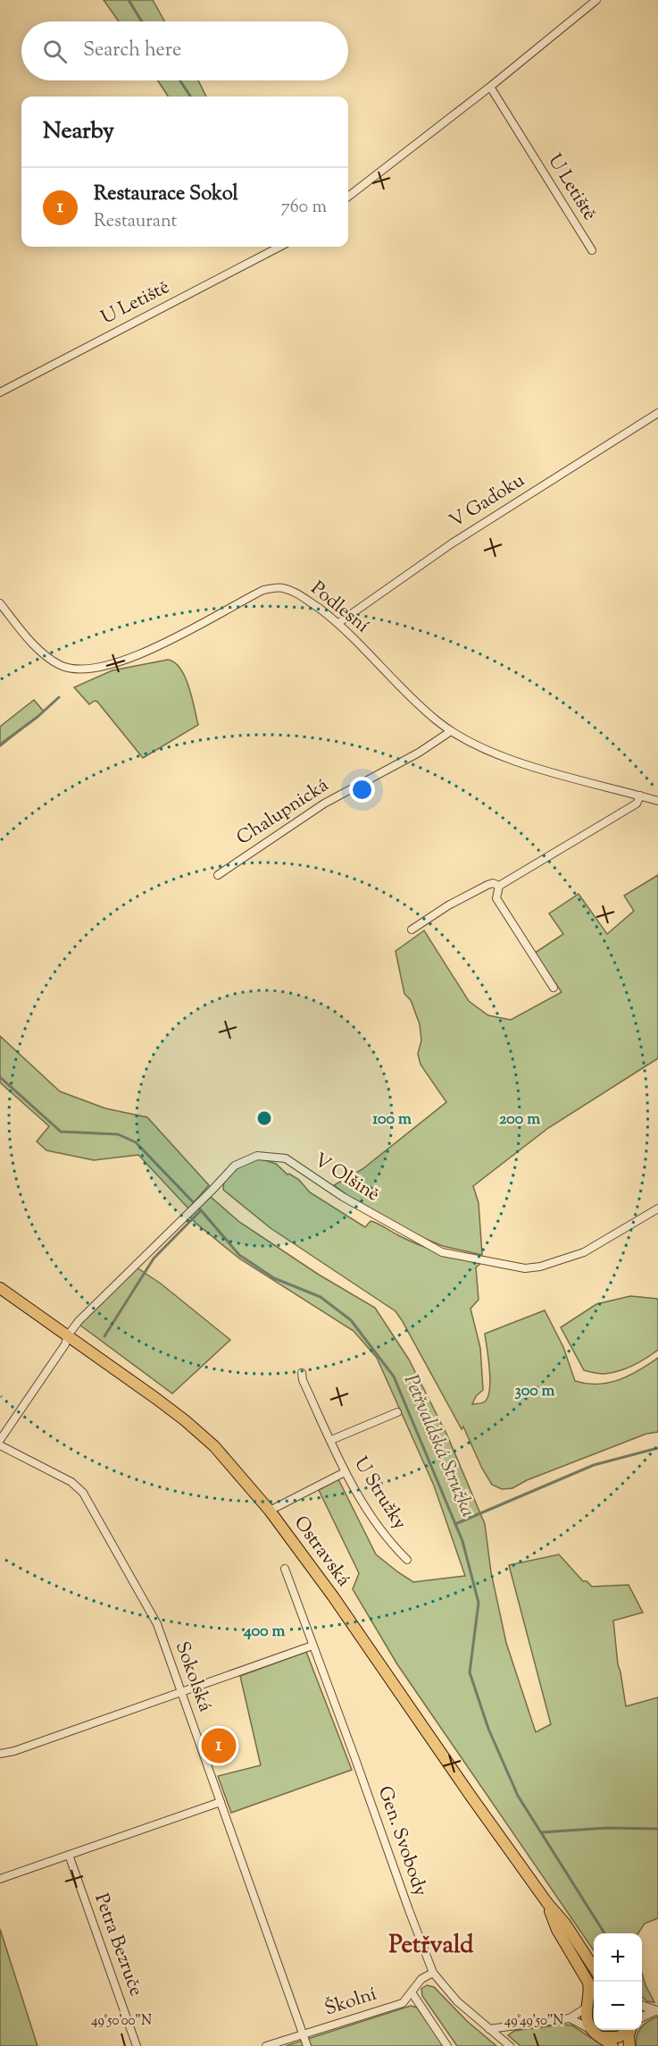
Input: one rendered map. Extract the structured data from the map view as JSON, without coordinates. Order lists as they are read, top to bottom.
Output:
{
  "streets": {
    "main road": ["Ostravská"],
    "street": [
      "U Letiště",
      "V Gaďoku",
      "Podlesní",
      "Chalupnická",
      "V Olšině",
      "U Stružky",
      "Sokolská",
      "Gen. Svobody",
      "Petra Bezruče",
      "Školní"
    ]
  },
  "crossings": [
    ["V Gaďoku", "Podlesní"],
    ["Podlesní", "Chalupnická"],
    ["V Olšině", "Ostravská"],
    ["Sokolská", "Školní"],
    ["Gen. Svobody", "Školní"]
  ],
  "districts": ["Petřvald"],
  "water": ["Petřvaldská Stružka"],
  "page": {
    "search": "Search here",
    "heading": "Nearby",
    "list": [
      {
        "mark": "1",
        "name": "Restaurace Sokol",
        "note": "Restaurant",
        "value": "760 m"
      }
    ],
    "pins": "1",
    "map_buttons": ["+", "−"]
  },
  "coordinates": ["49°50'00\"N", "49°49'50\"N"],
  "rings": [
    "100 m",
    "200 m",
    "300 m",
    "400 m"
  ]
}
